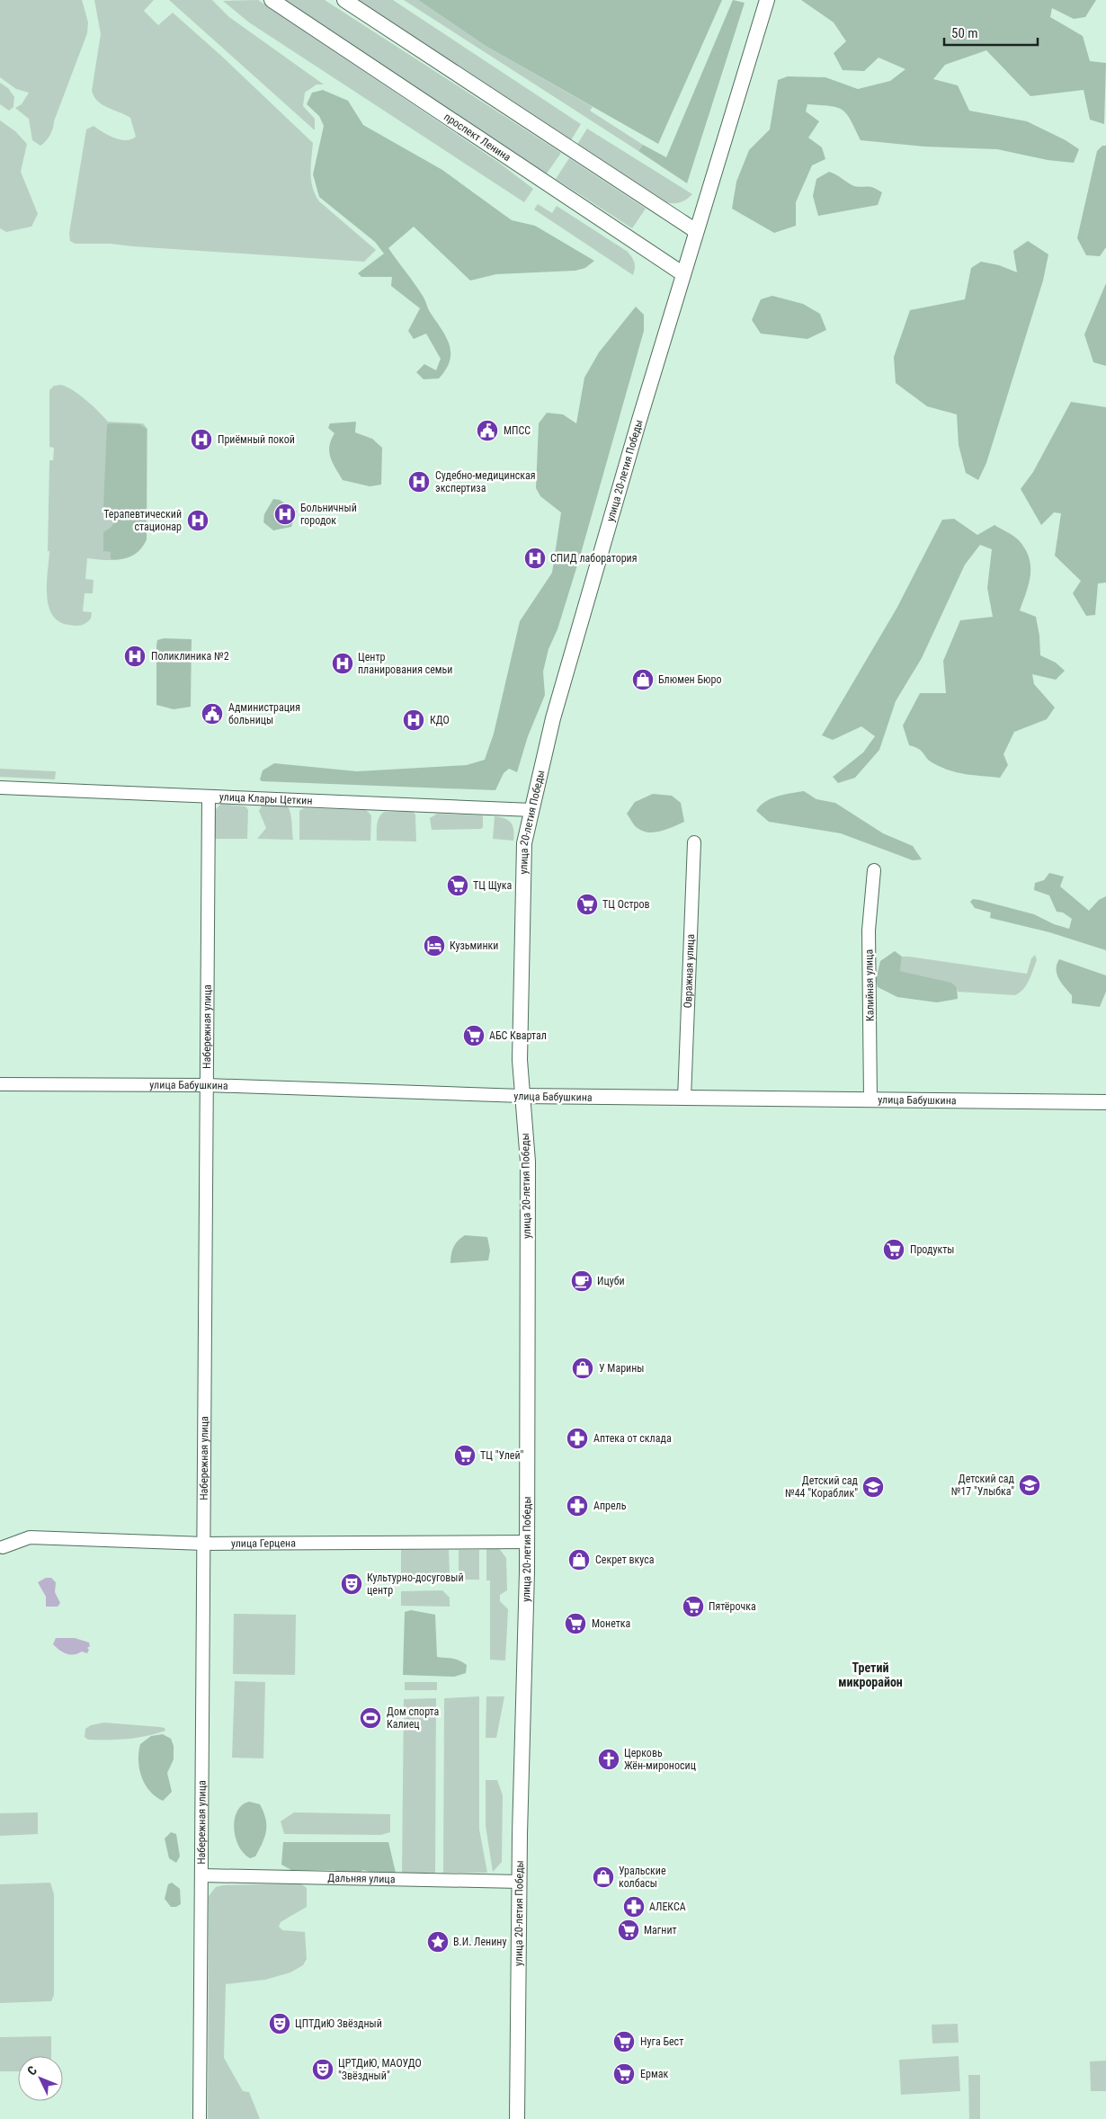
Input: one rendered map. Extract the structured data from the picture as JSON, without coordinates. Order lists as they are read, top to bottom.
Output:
{
  "streets": {
    "street": [
      "проспект Ленина",
      "улица 20-летия Победы",
      "улица Клары Цеткин",
      "Овражная улица",
      "Калийная улица",
      "Набережная улица",
      "улица Бабушкина",
      "улица Герцена",
      "Дальняя улица"
    ]
  },
  "crossings": [
    ["проспект Ленина", "улица 20-летия Победы"],
    ["улица 20-летия Победы", "улица Клары Цеткин"],
    ["улица 20-летия Победы", "улица Бабушкина"],
    ["улица 20-летия Победы", "улица Герцена"],
    ["улица 20-летия Победы", "Дальняя улица"],
    ["улица Клары Цеткин", "Набережная улица"],
    ["Овражная улица", "улица Бабушкина"],
    ["Калийная улица", "улица Бабушкина"],
    ["Набережная улица", "улица Бабушкина"],
    ["Набережная улица", "улица Герцена"],
    ["Набережная улица", "Дальняя улица"]
  ],
  "districts": ["Третий микрорайон"],
  "places": {
    "public building": ["МПСС", "Администрация больницы"],
    "hospital": [
      "Приёмный покой",
      "Судебно-медицинская экспертиза",
      "Больничный городок",
      "Терапевтический стационар",
      "СПИД лаборатория",
      "Поликлиника №2",
      "Центр планирования семьи",
      "КДО"
    ],
    "shop": [
      "Блюмен Бюро",
      "У Марины",
      "Секрет вкуса",
      "Уральские колбасы"
    ],
    "supermarket": [
      "ТЦ Щука",
      "ТЦ Остров",
      "АБС Квартал",
      "Продукты",
      "ТЦ \"Улей\"",
      "Пятёрочка",
      "Монетка",
      "Магнит",
      "Нуга Бест",
      "Ермак"
    ],
    "hotel": ["Кузьминки"],
    "cafe": ["Ицуби"],
    "pharmacy": ["Аптека от склада", "Апрель", "АЛЕКСА"],
    "school or university": ["Детский сад №17 \"Улыбка\"", "Детский сад №44 \"Кораблик\""],
    "theatre": ["Культурно-досуговый центр", "ЦПТДиЮ Звёздный", "ЦРТДиЮ, МАОУДО \"Звёздный\""],
    "sports": ["Дом спорта Калиец"],
    "church": ["Церковь Жён-мироносиц"],
    "place": ["В.И. Ленину"]
  },
  "scale_bar": "50 m",
  "north": "top left"
}
